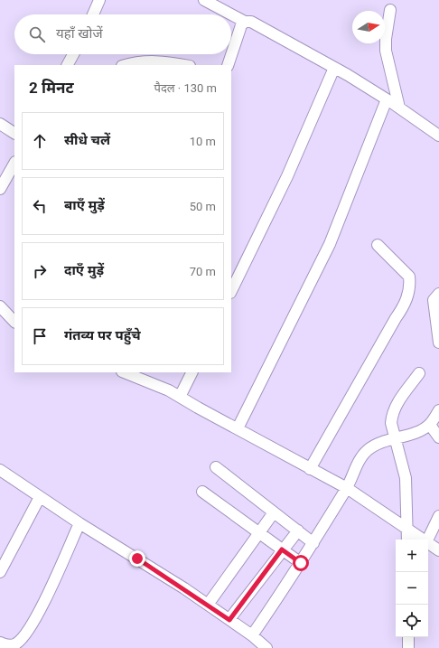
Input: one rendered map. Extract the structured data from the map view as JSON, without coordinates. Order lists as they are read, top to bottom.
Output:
{
  "north": "right",
  "page": {
    "search": "यहाँ खोजें",
    "heading": ["2 मिनट", "पैदल · 130 m"],
    "list": [
      ["सीधे चलें", "10 m"],
      ["बाएँ मुड़ें", "50 m"],
      ["दाएँ मुड़ें", "70 m"],
      "गंतव्य पर पहुँचे"
    ],
    "map_buttons": ["+", "−"]
  }
}
